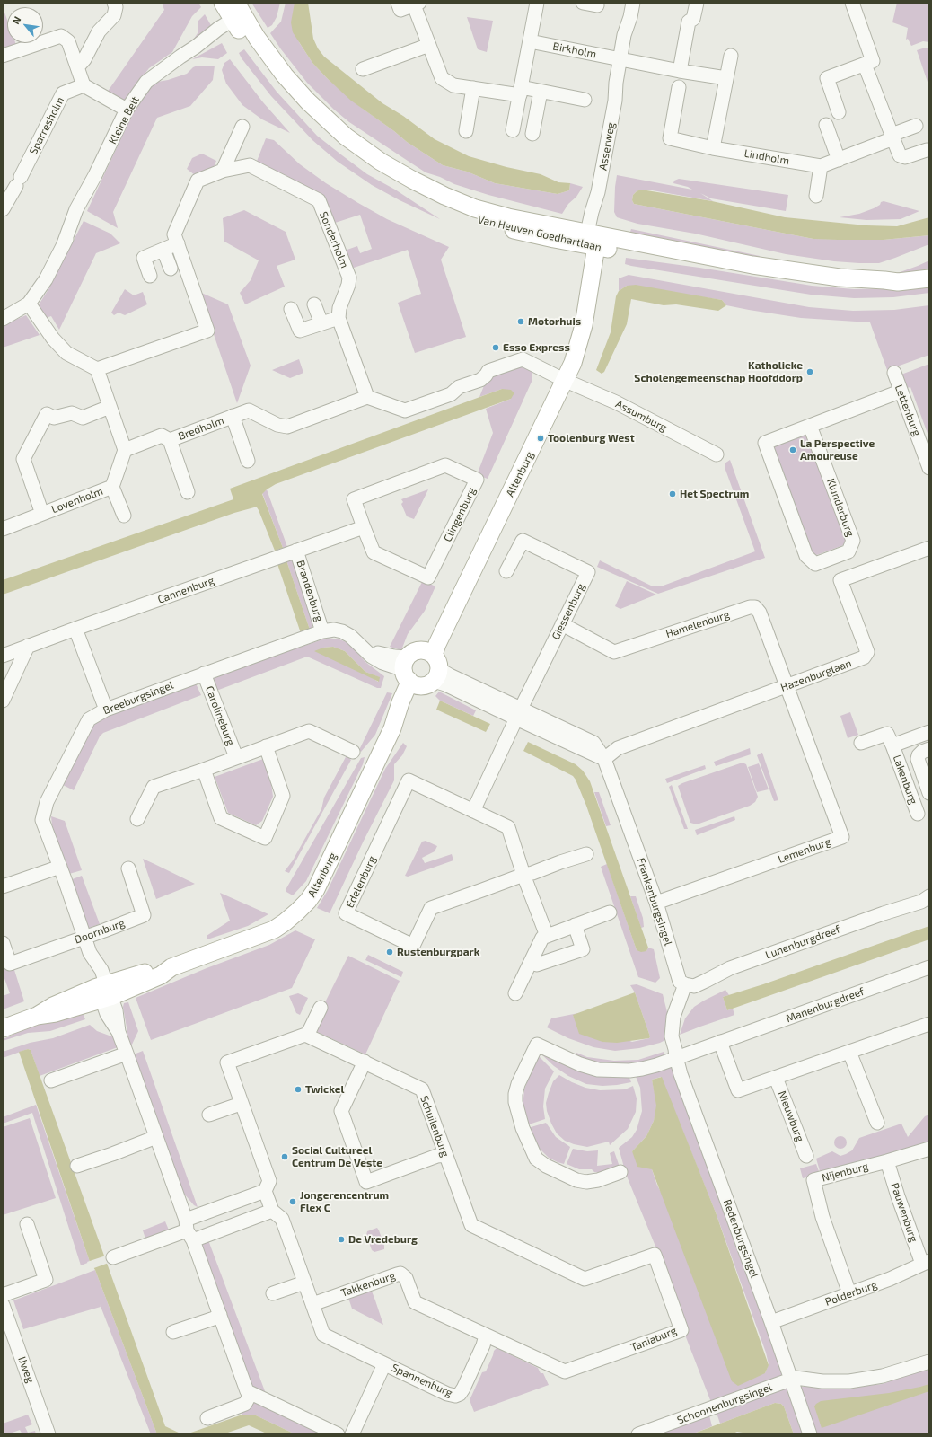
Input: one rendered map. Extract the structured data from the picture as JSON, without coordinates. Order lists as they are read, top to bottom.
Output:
{
  "streets": {
    "main road": ["Van Heuven Goedhartlaan", "Altenburg"],
    "street": [
      "Birkholm",
      "Kleine Belt",
      "Sparresholm",
      "Asserweg",
      "Lindholm",
      "Sonderholm",
      "Lettenburg",
      "Assumburg",
      "Bredholm",
      "Lovenholm",
      "Klunderburg",
      "Clingenburg",
      "Cannenburg",
      "Brandenburg",
      "Giessenburg",
      "Hamelenburg",
      "Hazenburglaan",
      "Breeburgsingel",
      "Carolineburg",
      "Lakenburg",
      "Lemenburg",
      "Edelenburg",
      "Frankenburgsingel",
      "Doornburg",
      "Lunenburgdreef",
      "Manenburgdreef",
      "Nieuwburg",
      "Schuilenburg",
      "Nijenburg",
      "Pauwenburg",
      "Redenburgsingel",
      "Takkenburg",
      "Polderburg",
      "Taniaburg",
      "IJweg",
      "Spannenburg",
      "Schoonenburgsingel"
    ]
  },
  "crossings": [
    ["Birkholm", "Asserweg"],
    ["Kleine Belt", "Van Heuven Goedhartlaan"],
    ["Asserweg", "Van Heuven Goedhartlaan"],
    ["Asserweg", "Altenburg"],
    ["Van Heuven Goedhartlaan", "Altenburg"],
    ["Assumburg", "Altenburg"],
    ["Altenburg", "Breeburgsingel"],
    ["Altenburg", "Frankenburgsingel"],
    ["Cannenburg", "Brandenburg"],
    ["Brandenburg", "Breeburgsingel"],
    ["Giessenburg", "Hamelenburg"],
    ["Giessenburg", "Frankenburgsingel"],
    ["Hamelenburg", "Hazenburglaan"],
    ["Hamelenburg", "Lemenburg"],
    ["Hazenburglaan", "Lemenburg"],
    ["Hazenburglaan", "Frankenburgsingel"],
    ["Breeburgsingel", "Carolineburg"],
    ["Breeburgsingel", "Frankenburgsingel"],
    ["Breeburgsingel", "Doornburg"],
    ["Lemenburg", "Frankenburgsingel"],
    ["Frankenburgsingel", "Lunenburgdreef"],
    ["Frankenburgsingel", "Redenburgsingel"],
    ["Lunenburgdreef", "Redenburgsingel"],
    ["Manenburgdreef", "Nieuwburg"],
    ["Schuilenburg", "Taniaburg"],
    ["Nijenburg", "Pauwenburg"],
    ["Nijenburg", "Polderburg"],
    ["Pauwenburg", "Polderburg"],
    ["Redenburgsingel", "Polderburg"],
    ["Redenburgsingel", "Schoonenburgsingel"],
    ["Takkenburg", "Taniaburg"],
    ["Takkenburg", "Spannenburg"],
    ["Taniaburg", "Spannenburg"]
  ],
  "places": [
    "Motorhuis",
    "Esso Express",
    "Katholieke Scholengemeenschap Hoofddorp",
    "Toolenburg West",
    "La Perspective Amoureuse",
    "Het Spectrum",
    "Rustenburgpark",
    "Twickel",
    "Social Cultureel Centrum De Veste",
    "Jongerencentrum Flex C",
    "De Vredeburg"
  ],
  "north": "top left"
}
